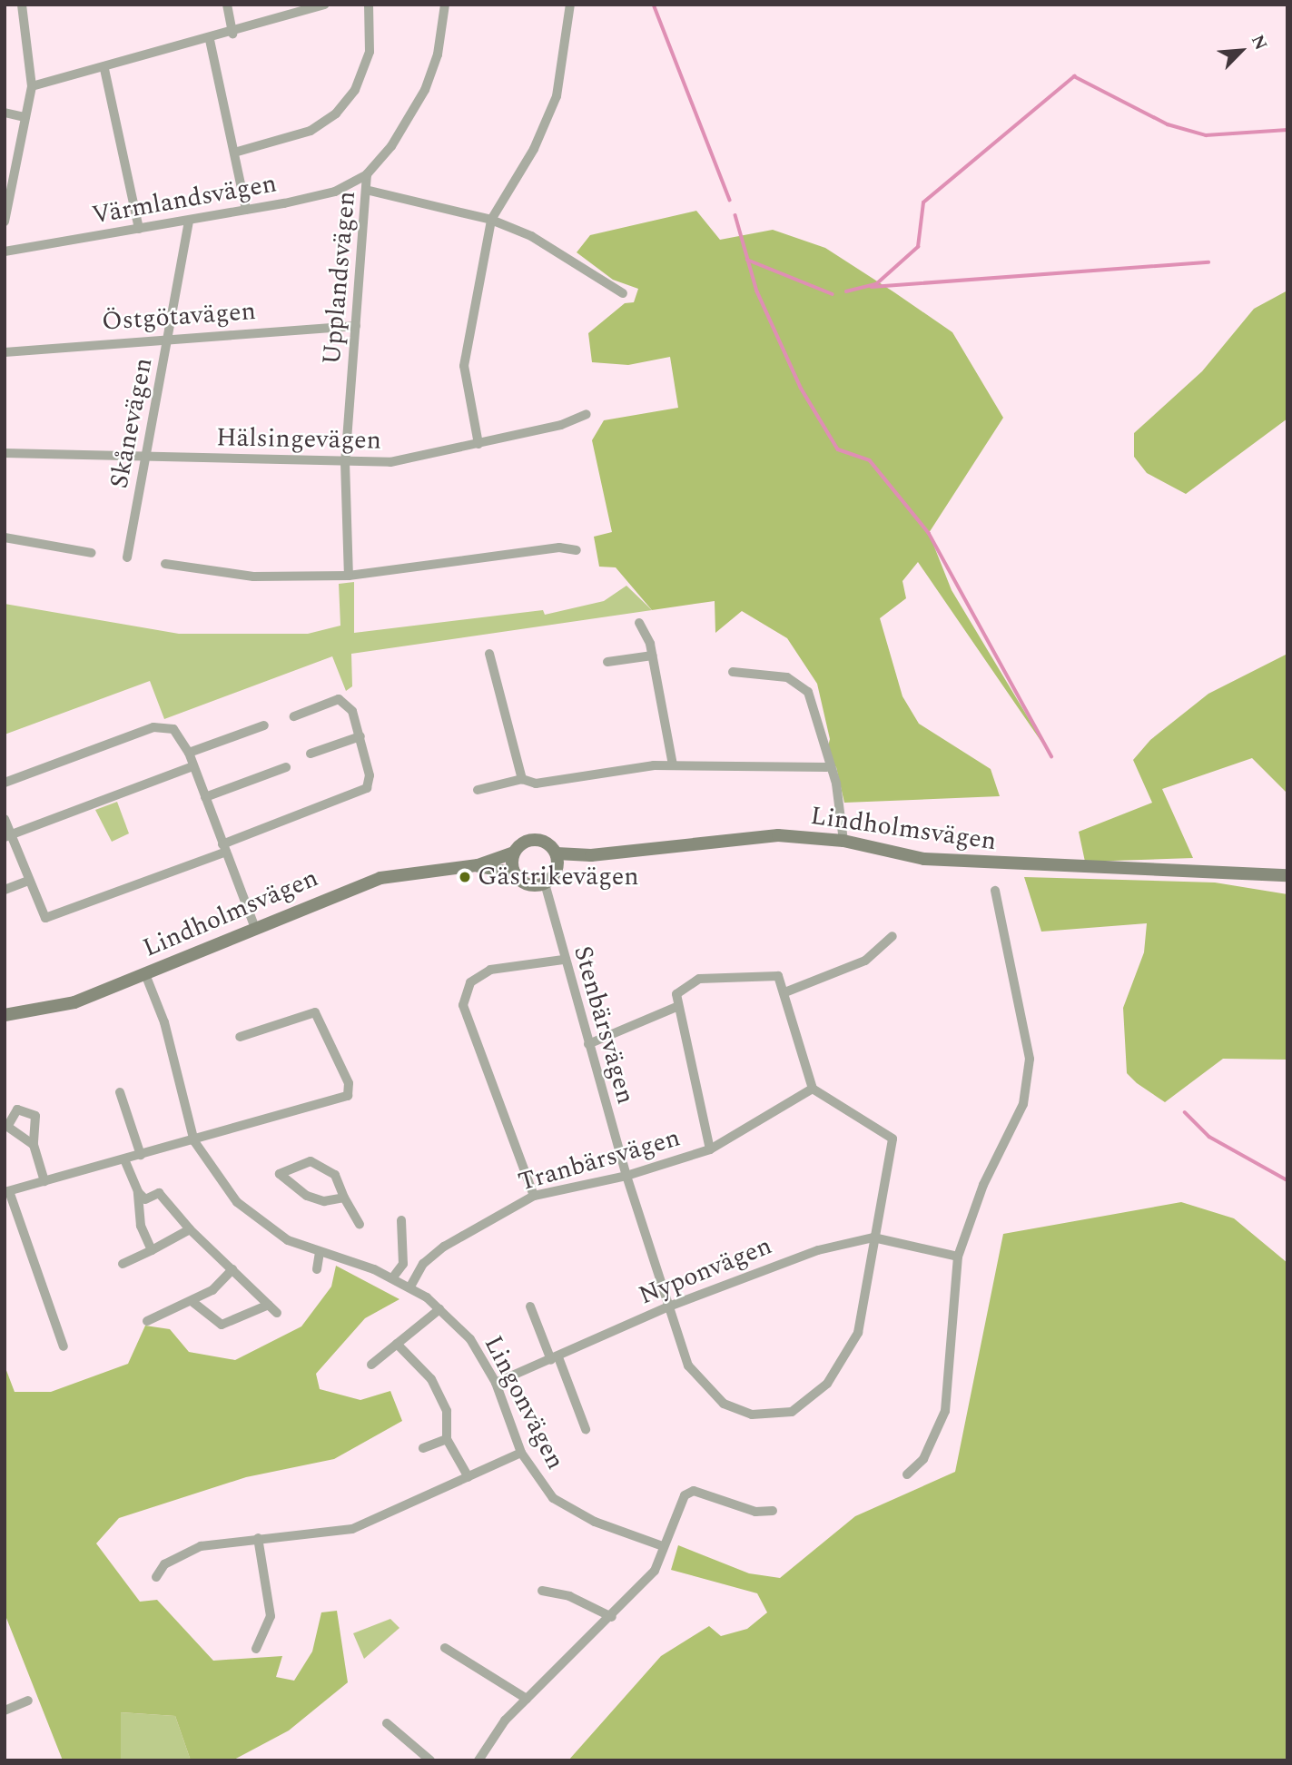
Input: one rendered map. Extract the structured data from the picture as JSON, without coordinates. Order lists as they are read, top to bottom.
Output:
{
  "streets": {
    "main road": ["Lindholmsvägen"],
    "street": [
      "Värmlandsvägen",
      "Upplandsvägen",
      "Östgötavägen",
      "Skånevägen",
      "Hälsingevägen",
      "Stenbärsvägen",
      "Tranbärsvägen",
      "Nyponvägen",
      "Lingonvägen"
    ]
  },
  "crossings": [
    ["Värmlandsvägen", "Upplandsvägen"],
    ["Värmlandsvägen", "Skånevägen"],
    ["Upplandsvägen", "Östgötavägen"],
    ["Upplandsvägen", "Hälsingevägen"],
    ["Östgötavägen", "Skånevägen"],
    ["Skånevägen", "Hälsingevägen"],
    ["Lindholmsvägen", "Stenbärsvägen"],
    ["Lindholmsvägen", "Lingonvägen"],
    ["Stenbärsvägen", "Tranbärsvägen"],
    ["Stenbärsvägen", "Nyponvägen"],
    ["Tranbärsvägen", "Lingonvägen"],
    ["Nyponvägen", "Lingonvägen"]
  ],
  "places": ["Gästrikevägen"],
  "north": "top right"
}
